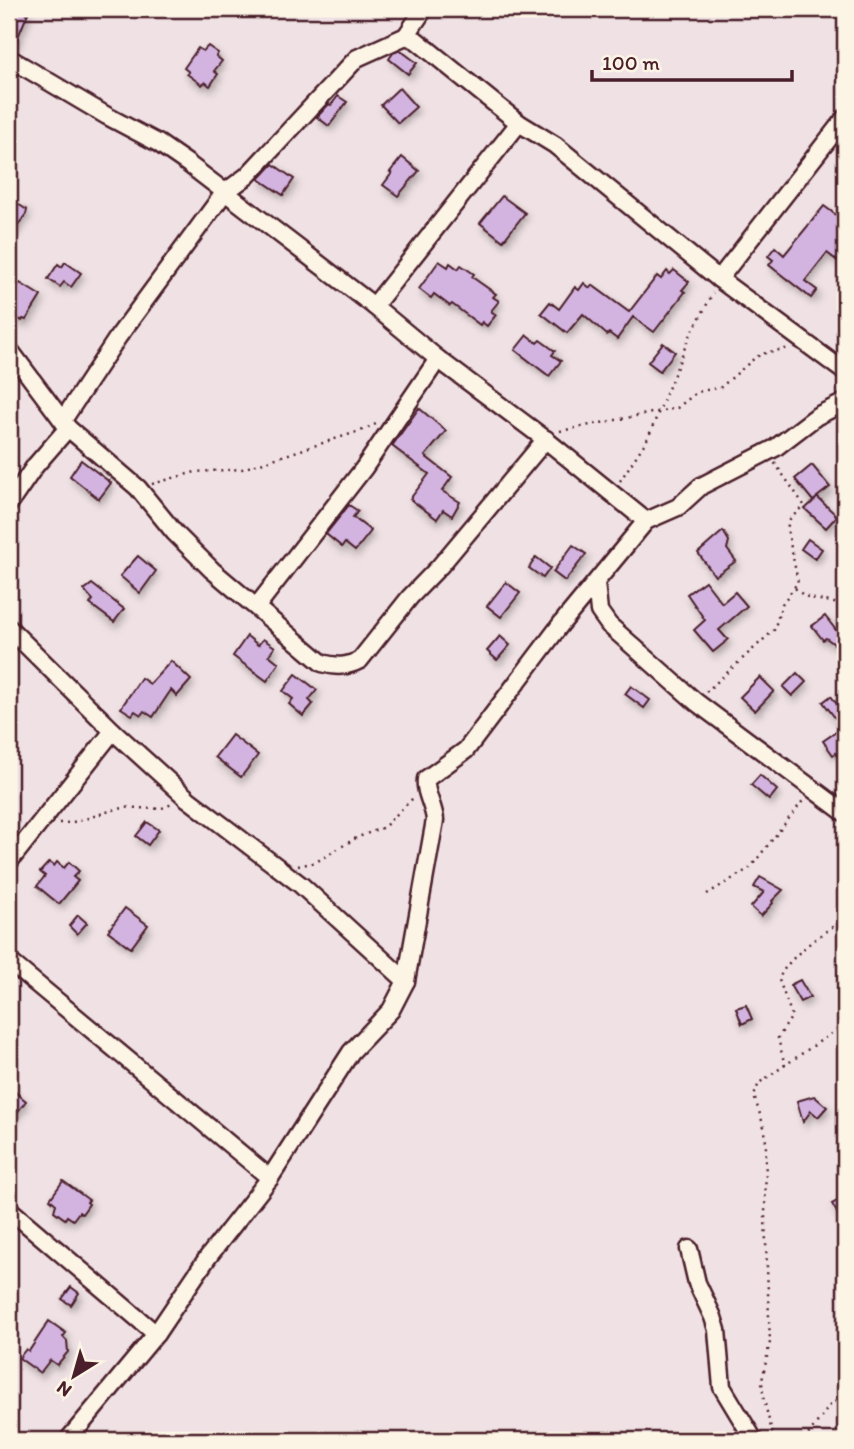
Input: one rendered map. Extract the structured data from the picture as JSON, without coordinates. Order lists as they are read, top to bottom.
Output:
{
  "scale_bar": "100 m",
  "north": "bottom left"
}
